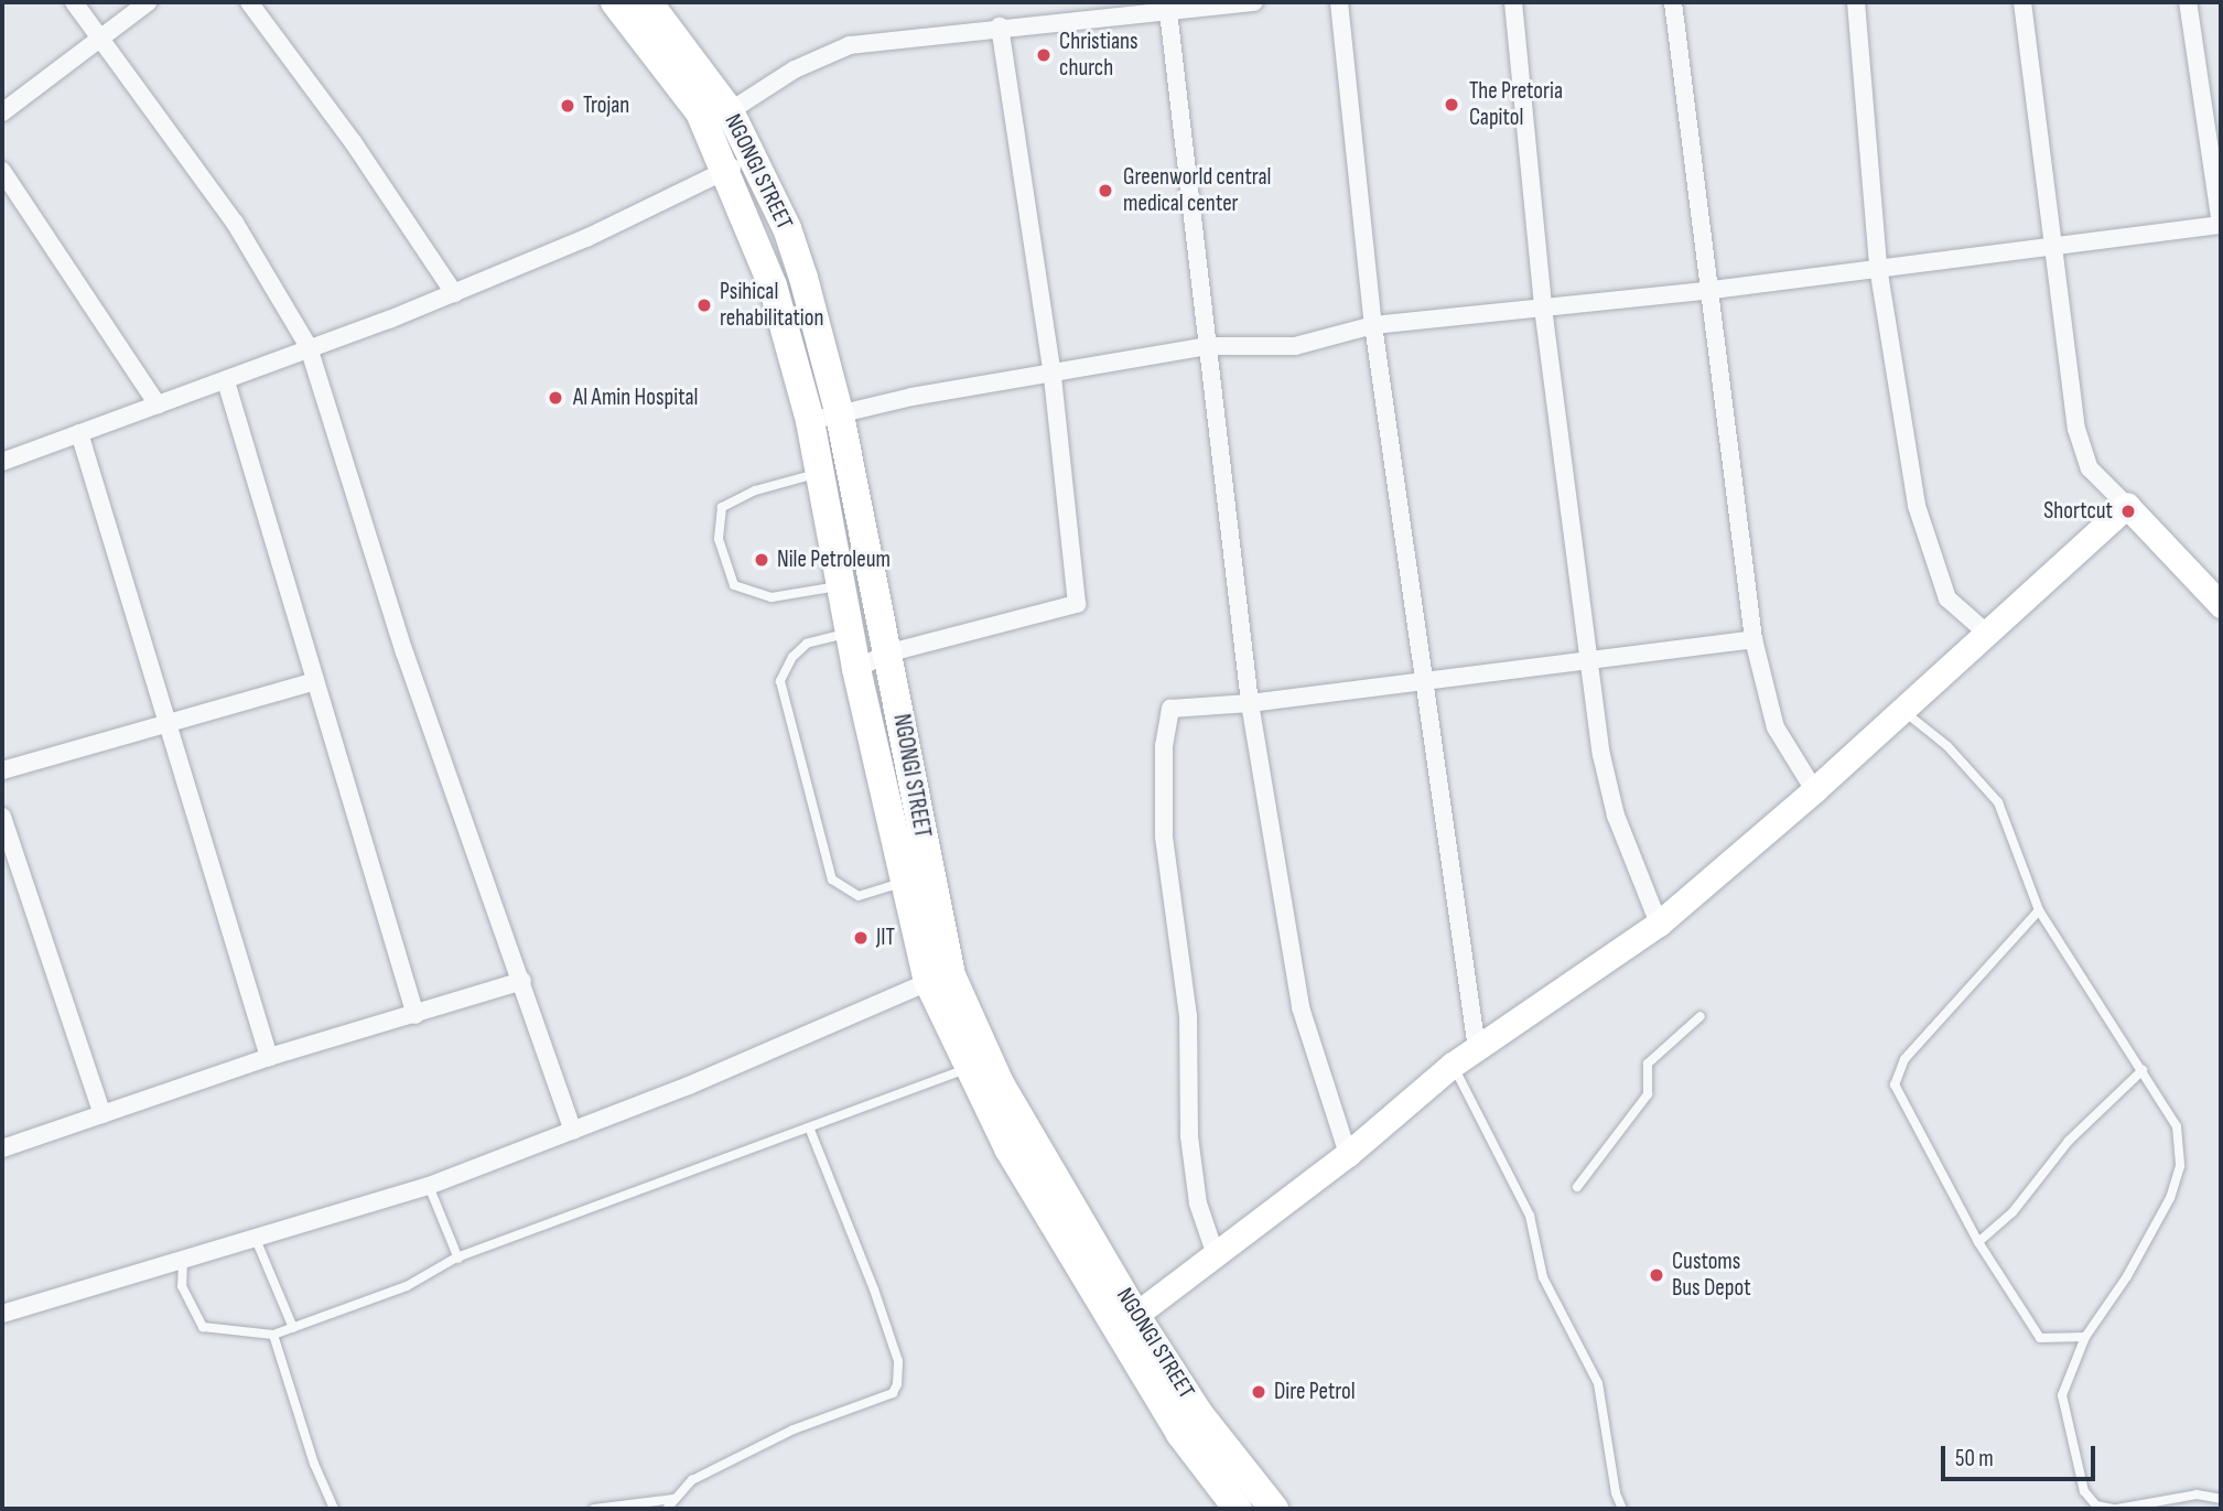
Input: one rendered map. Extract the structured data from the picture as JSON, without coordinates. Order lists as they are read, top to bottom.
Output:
{
  "streets": {
    "main road": ["NGONGI STREET"]
  },
  "places": [
    "Christians church",
    "The Pretoria Capitol",
    "Trojan",
    "Greenworld central medical center",
    "Psihical rehabilitation",
    "Al Amin Hospital",
    "Shortcut",
    "Nile Petroleum",
    "JIT",
    "Customs Bus Depot",
    "Dire Petrol"
  ],
  "scale_bar": "50 m"
}
